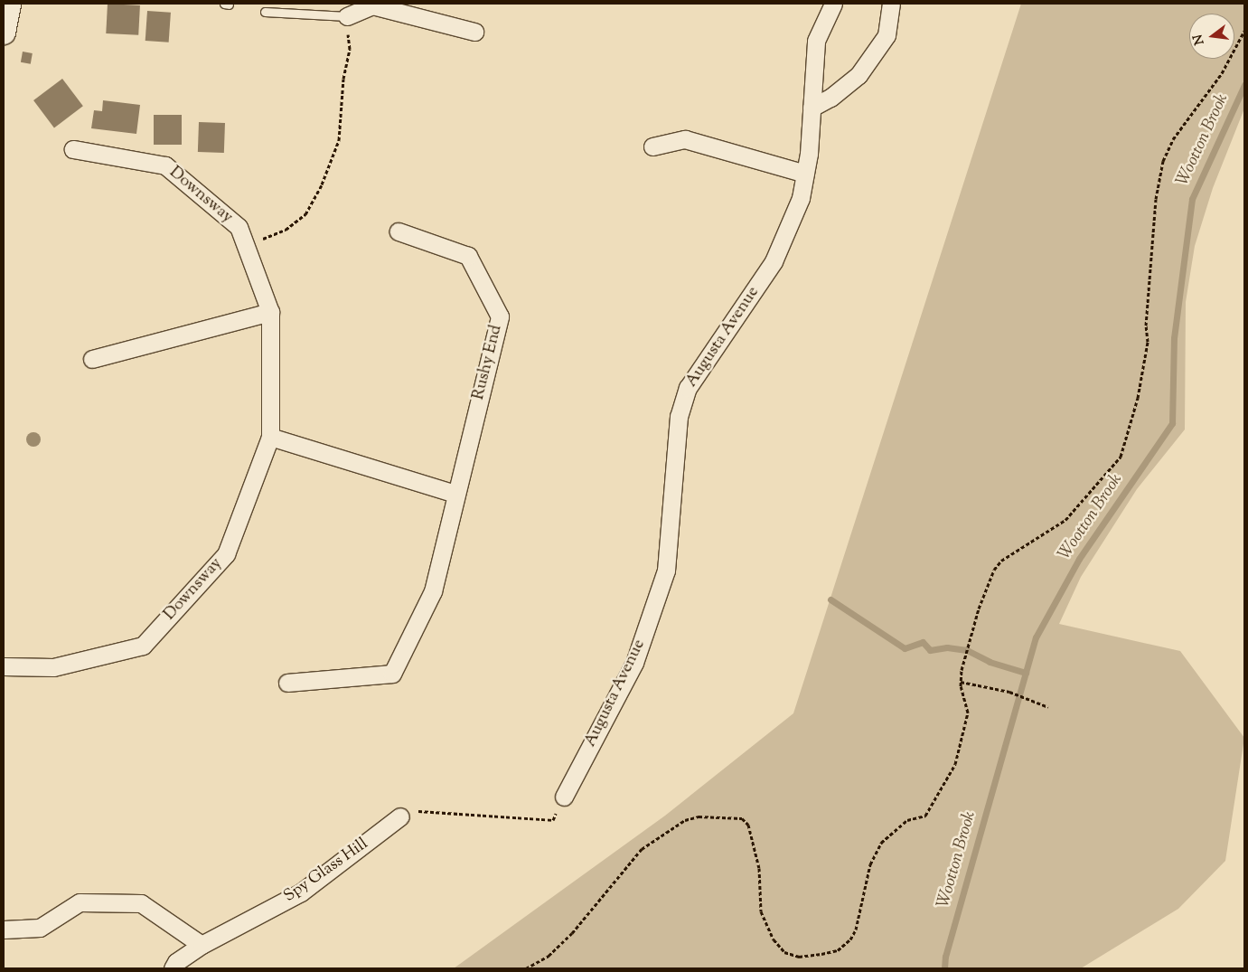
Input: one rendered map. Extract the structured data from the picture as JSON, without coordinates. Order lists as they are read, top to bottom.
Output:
{
  "streets": {
    "street": [
      "Downsway",
      "Augusta Avenue",
      "Rushy End",
      "Spy Glass Hill"
    ]
  },
  "water": ["Wootton Brook"],
  "north": "left"
}
